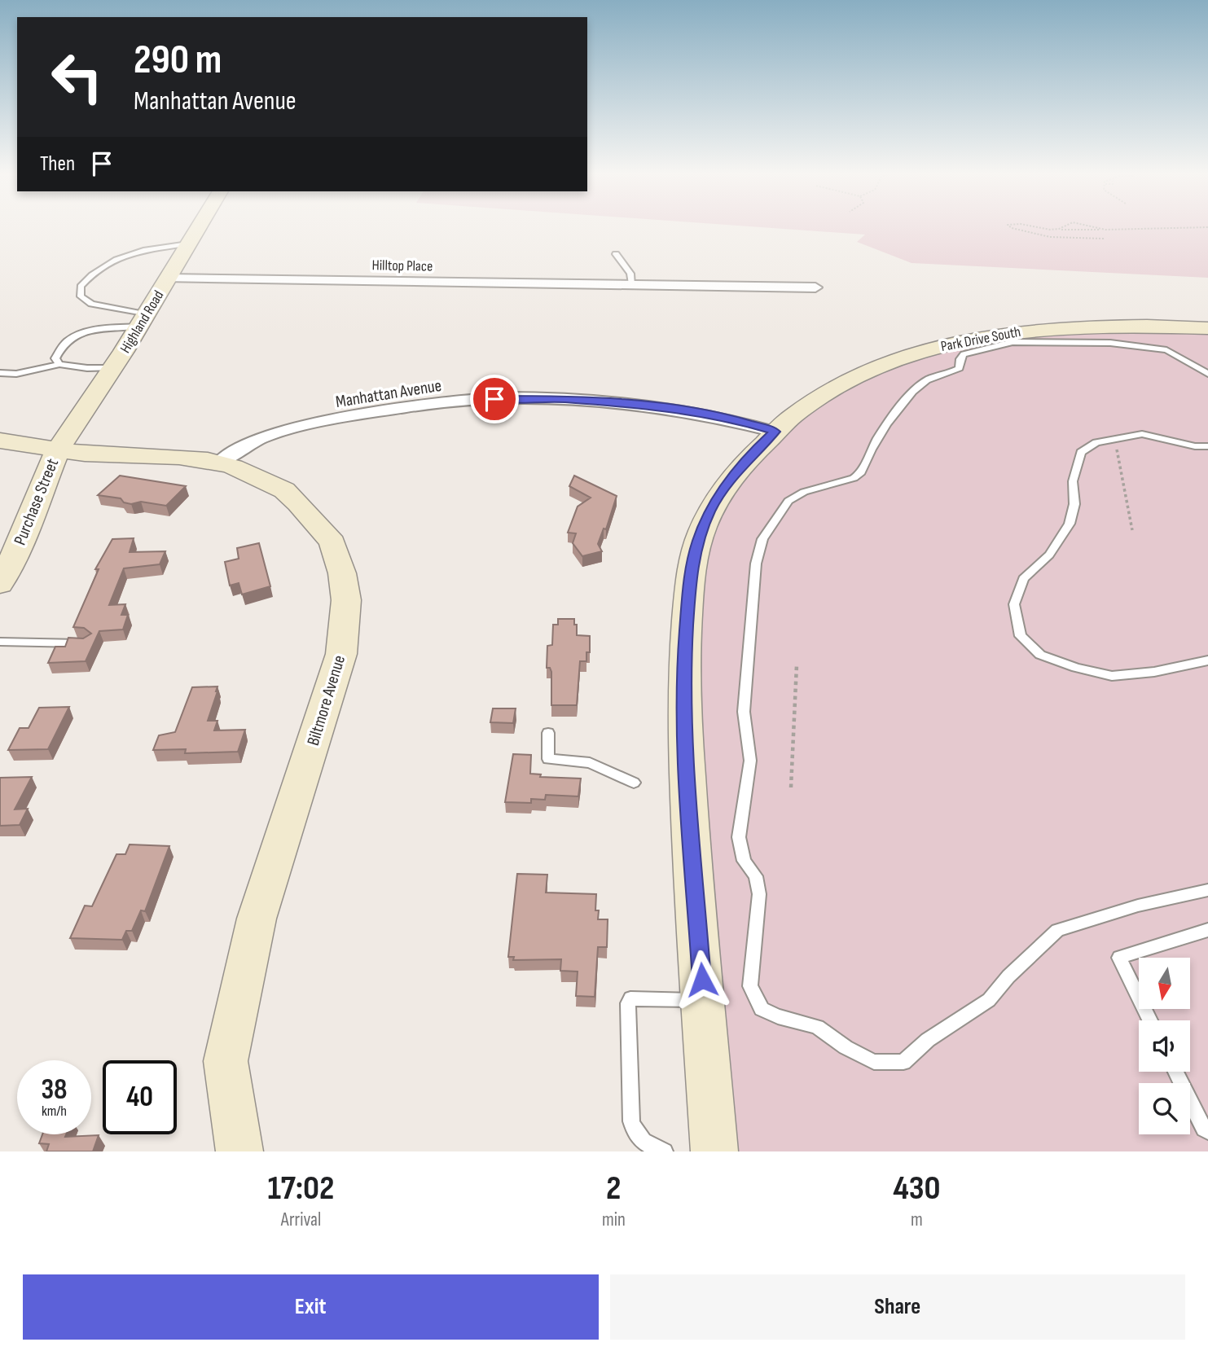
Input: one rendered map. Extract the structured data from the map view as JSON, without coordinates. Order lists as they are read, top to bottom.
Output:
{
  "streets": {
    "street": [
      "Hilltop Place",
      "Highland Road",
      "Park Drive South",
      "Manhattan Avenue",
      "Purchase Street",
      "Biltmore Avenue"
    ]
  },
  "crossings": [
    ["Hilltop Place", "Highland Road"],
    ["Highland Road", "Purchase Street"],
    ["Highland Road", "Biltmore Avenue"],
    ["Park Drive South", "Manhattan Avenue"],
    ["Manhattan Avenue", "Biltmore Avenue"],
    ["Purchase Street", "Biltmore Avenue"]
  ],
  "north": "bottom",
  "page": {
    "turn": ["290 m", "Manhattan Avenue"],
    "then": "Then",
    "speed": "38 km/h",
    "limit": "40",
    "eta": [
      "17:02",
      "Arrival",
      "2",
      "min",
      "430",
      "m"
    ],
    "buttons": ["Exit", "Share"]
  }
}
